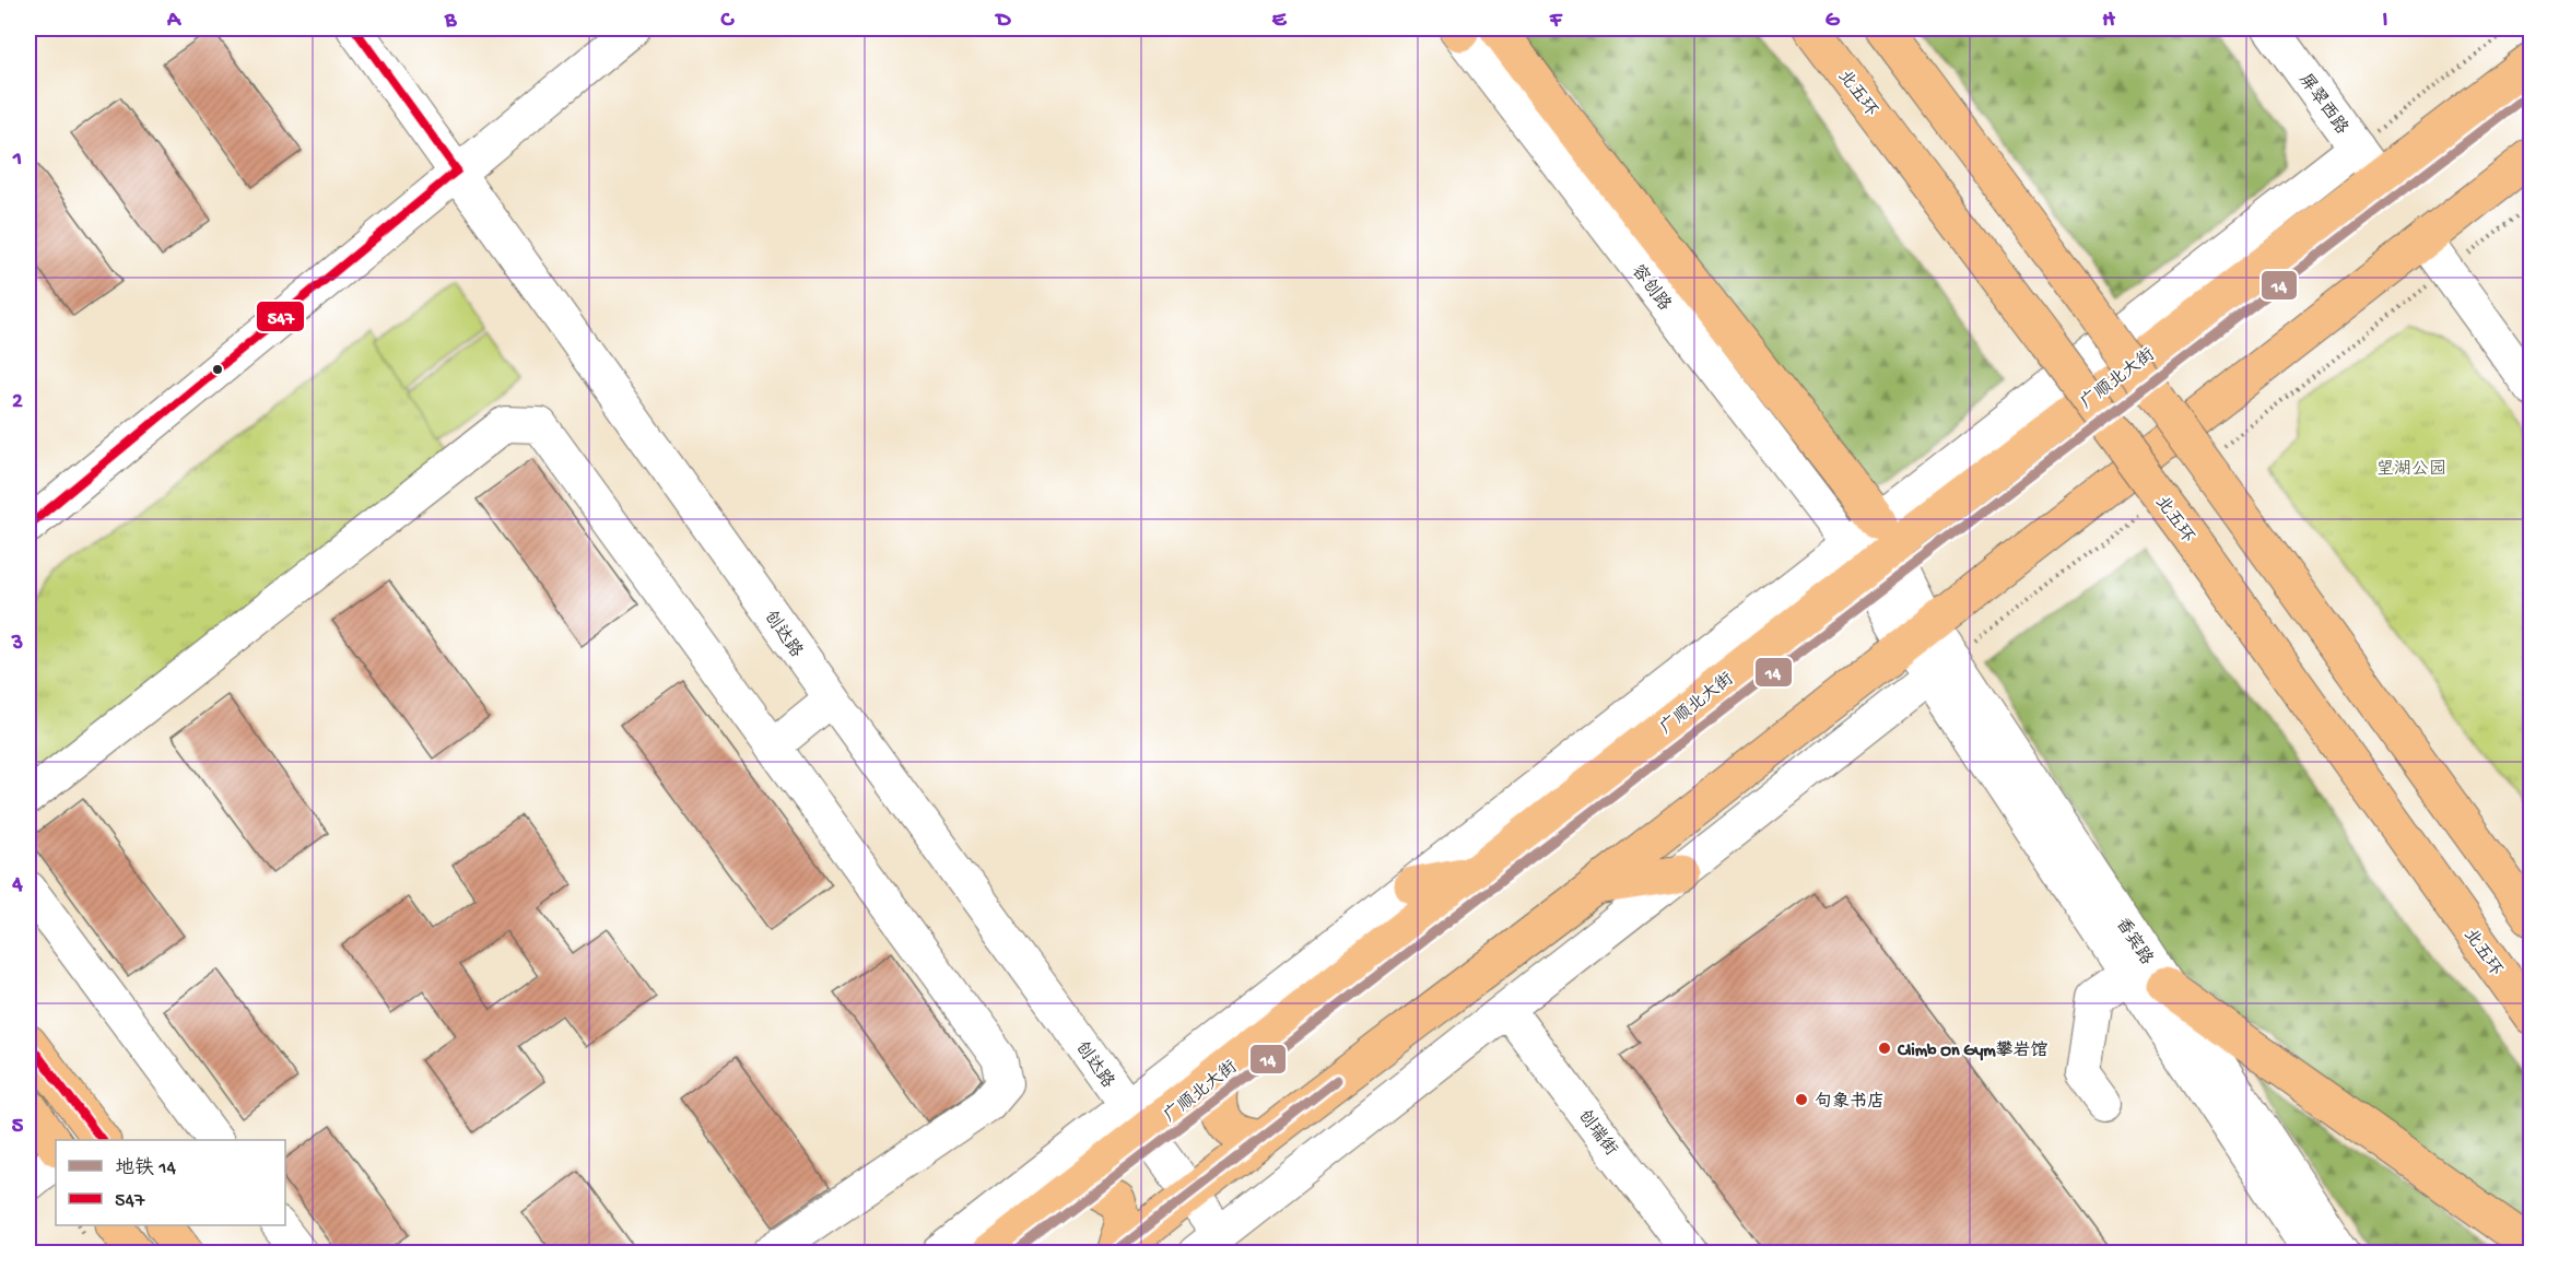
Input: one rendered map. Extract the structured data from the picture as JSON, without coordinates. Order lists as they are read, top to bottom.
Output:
{
  "streets": {
    "main road": ["北五环", "广顺北大街"],
    "street": [
      "屏翠西路",
      "容创路",
      "创达路",
      "香宾路",
      "创瑞街"
    ]
  },
  "crossings": [
    ["屏翠西路", "广顺北大街"],
    ["容创路", "广顺北大街"],
    ["容创路", "香宾路"],
    ["广顺北大街", "创达路"]
  ],
  "parks": ["望湖公园"],
  "places": ["Climb On Gym攀岩馆", "句象书店"],
  "lines": ["transit line 547", "metro line 14"],
  "legend": ["地铁 14", "547"],
  "grid": {
    "columns": [
      "A",
      "B",
      "C",
      "D",
      "E",
      "F",
      "G",
      "H",
      "I"
    ],
    "rows": [
      "1",
      "2",
      "3",
      "4",
      "5"
    ]
  }
}
